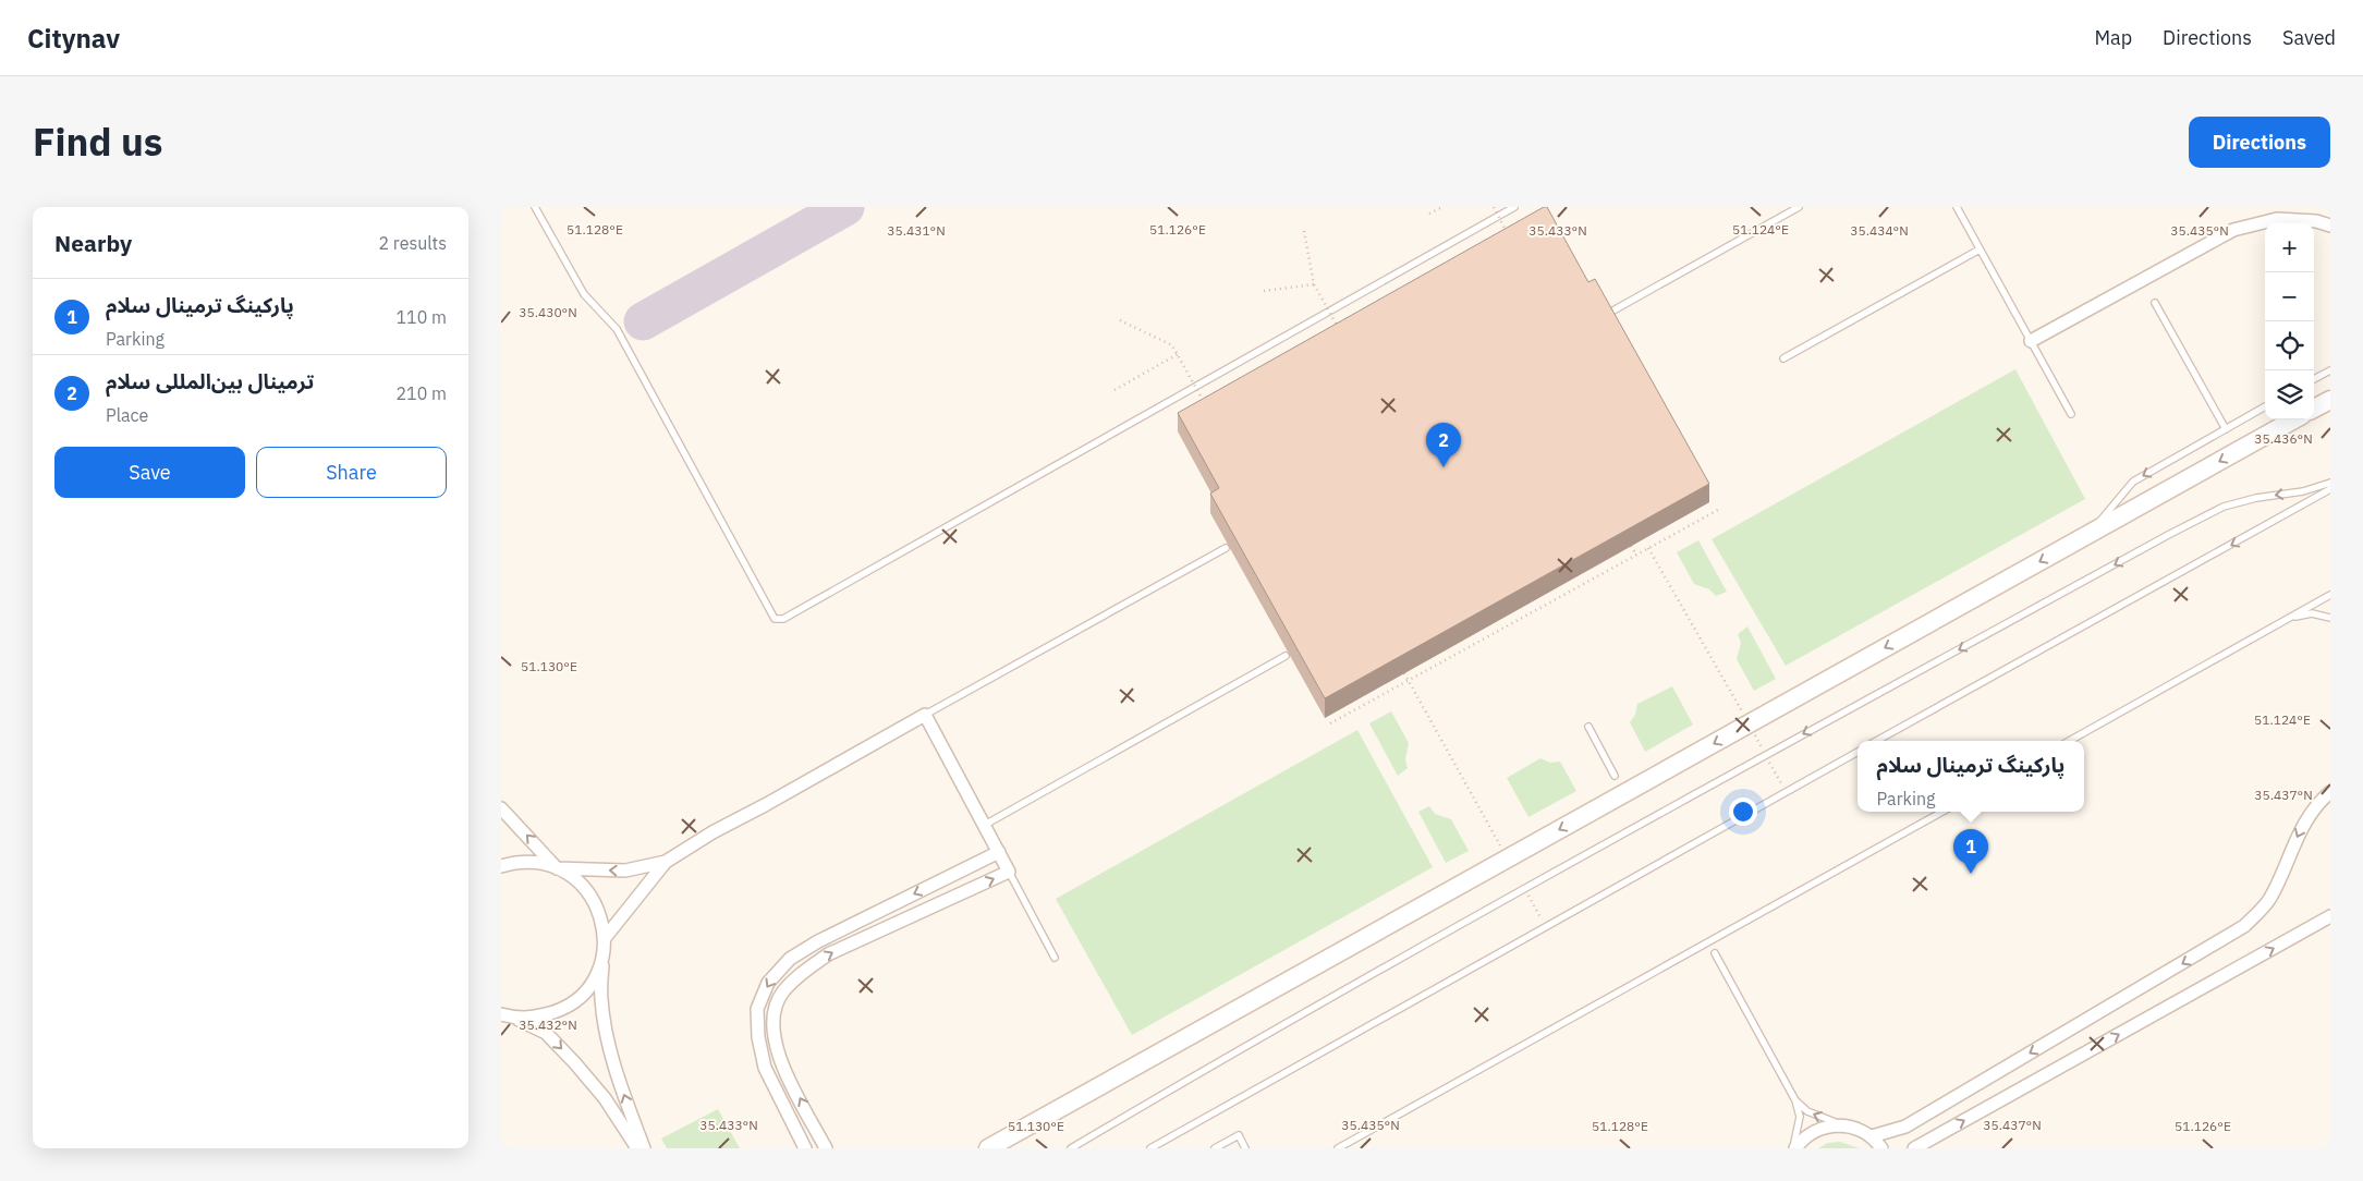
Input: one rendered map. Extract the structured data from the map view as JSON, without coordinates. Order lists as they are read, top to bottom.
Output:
{
  "page": {
    "header": "Citynav",
    "nav": ["Map", "Directions", "Saved"],
    "title": "Find us",
    "buttons": [
      "Directions",
      ["Save", "Share"]
    ],
    "heading": ["Nearby", "2 results"],
    "map_buttons": ["+", "−"],
    "list": [
      {
        "mark": "1",
        "name": "پارکینگ ترمینال سلام",
        "note": "Parking",
        "value": "110 m"
      },
      {
        "mark": "2",
        "name": "ترمینال بین‌المللی سلام",
        "note": "Place",
        "value": "210 m"
      }
    ],
    "pins": ["2", "1"],
    "popup": ["پارکینگ ترمینال سلام", "Parking"]
  },
  "coordinates": [
    "51.126°E",
    "51.128°E",
    "51.124°E",
    "35.431°N",
    "35.434°N",
    "35.435°N",
    "35.433°N",
    "35.430°N",
    "35.436°N",
    "51.130°E",
    "35.437°N",
    "35.432°N"
  ]
}
